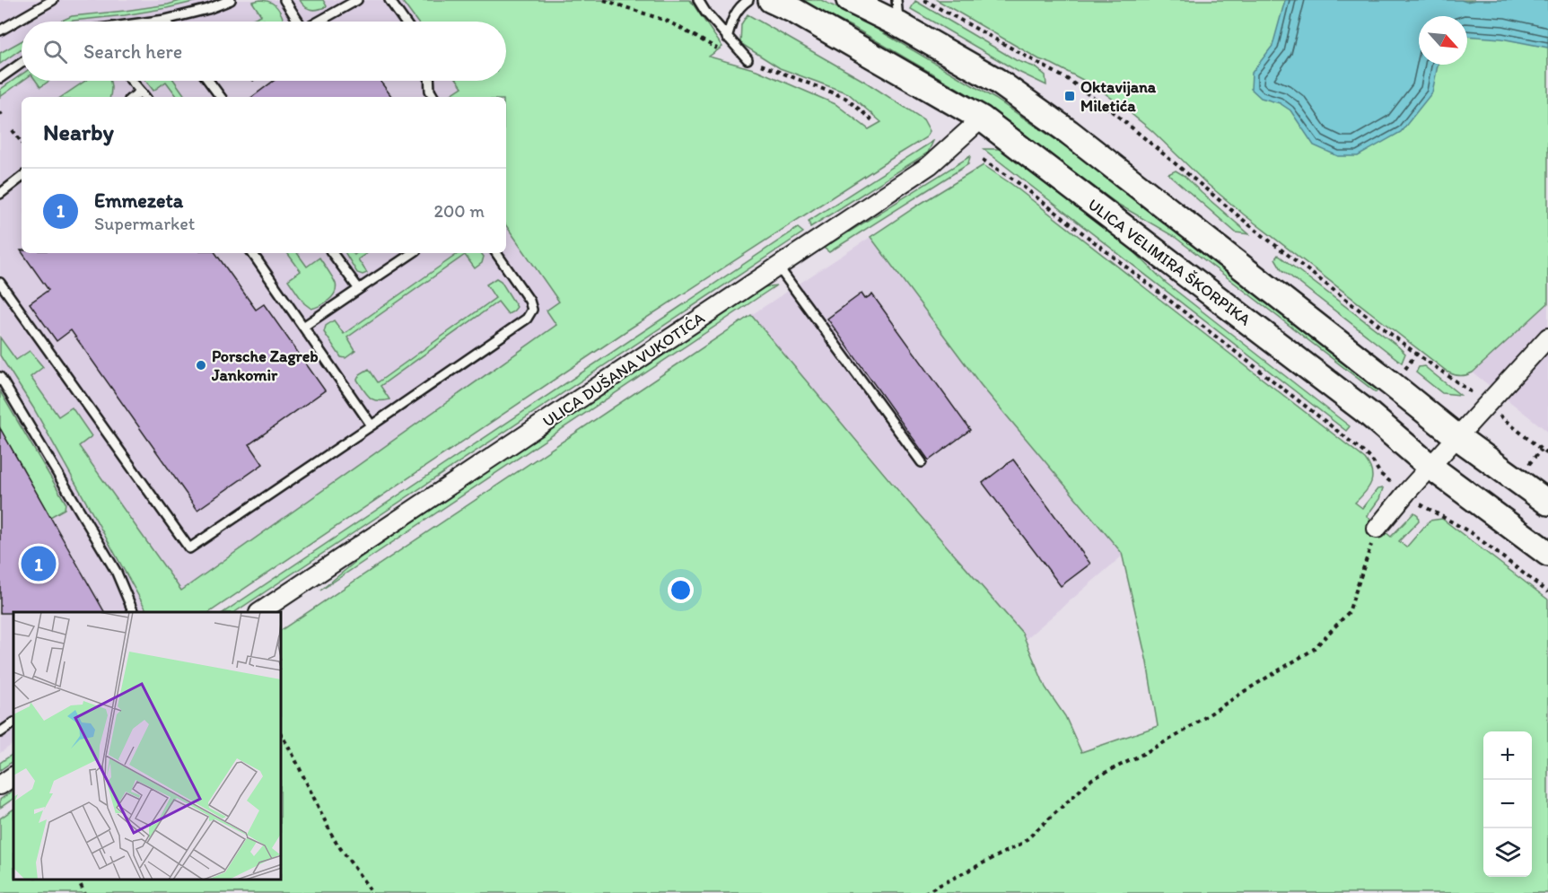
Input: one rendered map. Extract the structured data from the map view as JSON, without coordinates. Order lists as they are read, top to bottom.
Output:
{
  "streets": {
    "main road": ["ULICA VELIMIRA ŠKORPIKA"],
    "street": ["ULICA DUŠANA VUKOTIĆA"]
  },
  "crossings": [
    ["ULICA VELIMIRA ŠKORPIKA", "ULICA DUŠANA VUKOTIĆA"]
  ],
  "places": {
    "transit": ["Oktavijana Miletića"],
    "other": ["Porsche Zagreb Jankomir"]
  },
  "north": "bottom right",
  "page": {
    "search": "Search here",
    "heading": "Nearby",
    "list": [
      {
        "mark": "1",
        "name": "Emmezeta",
        "note": "Supermarket",
        "value": "200 m"
      }
    ],
    "pins": "1",
    "map_buttons": ["+", "−"]
  }
}
